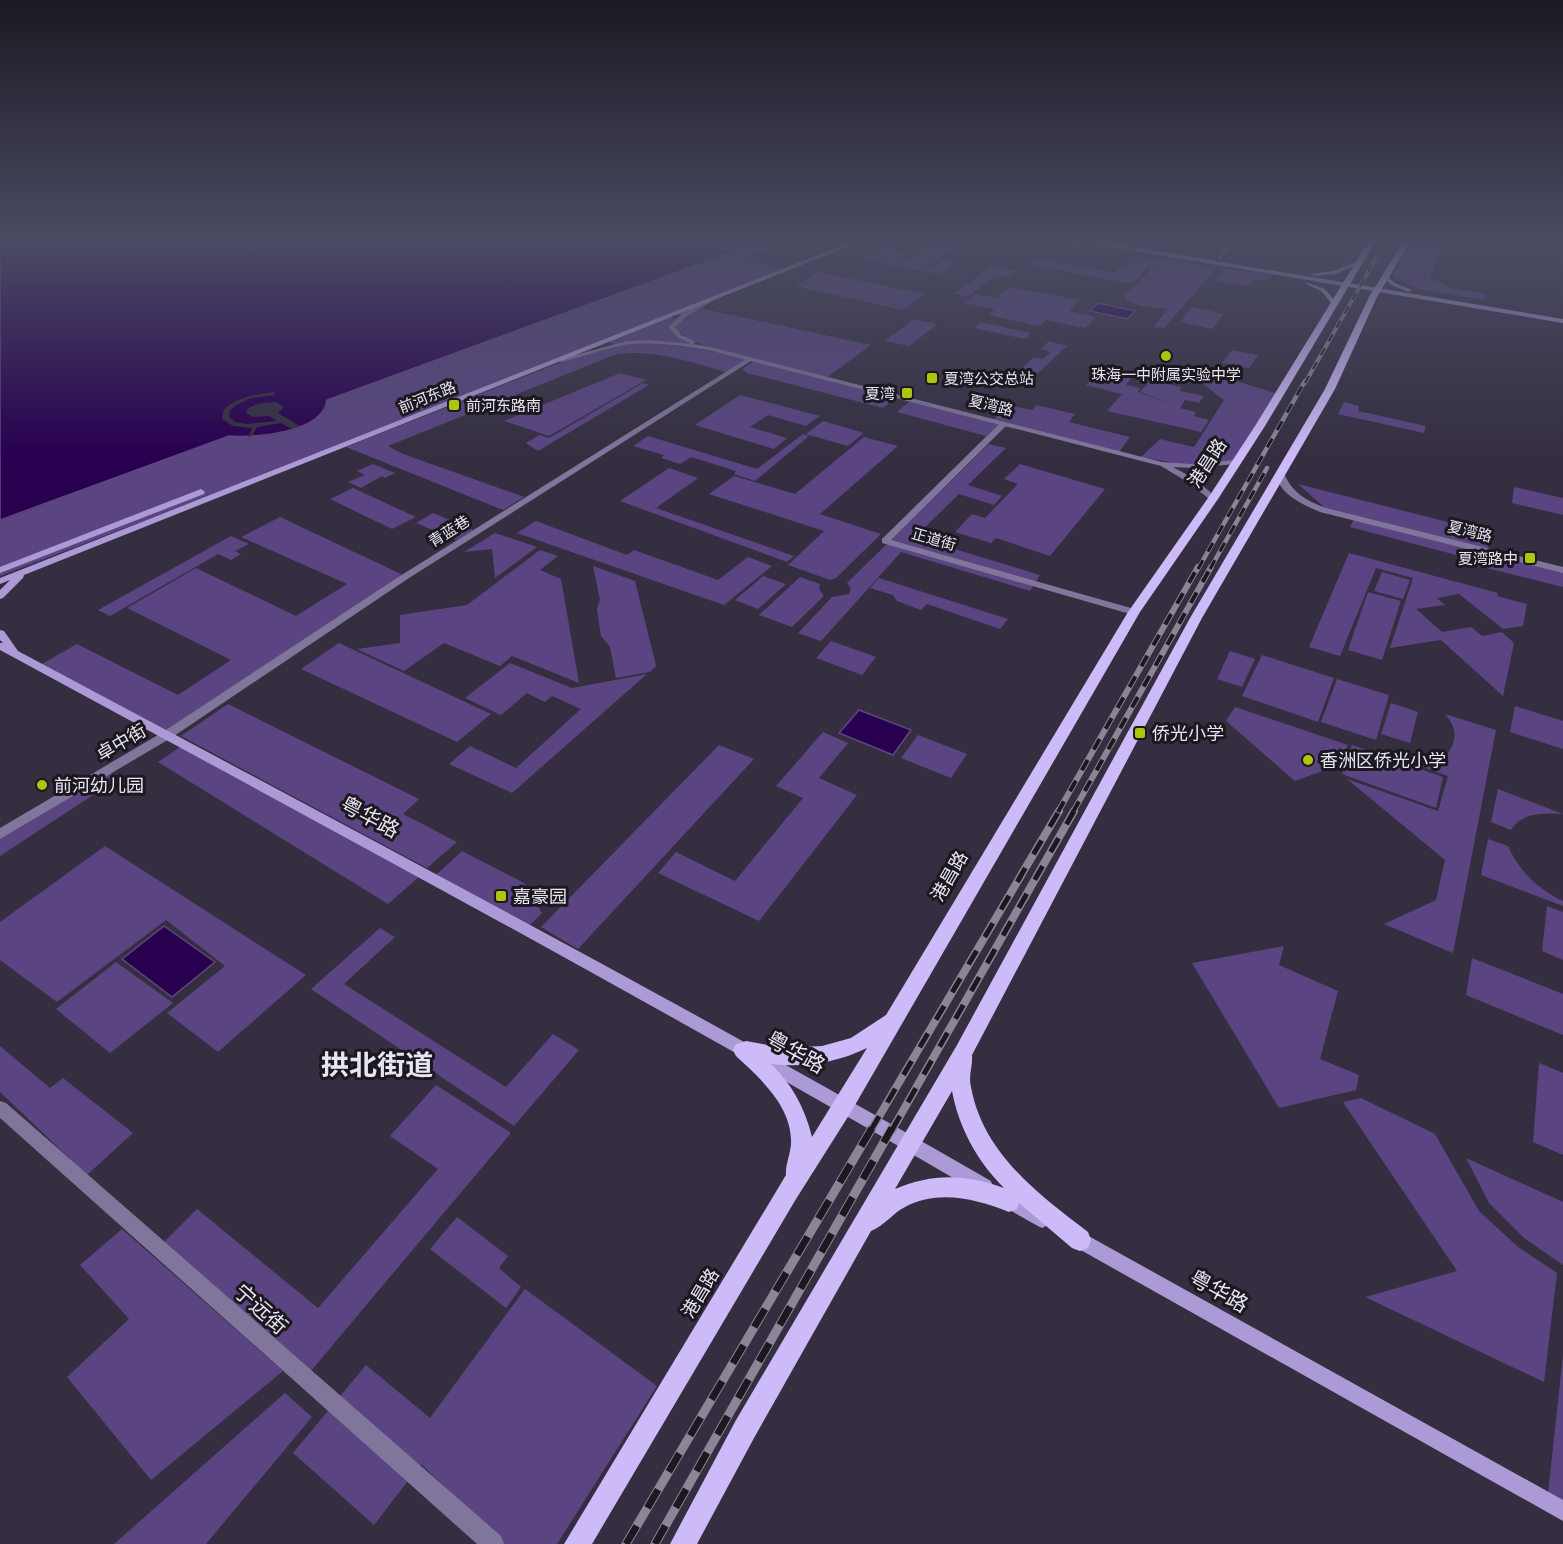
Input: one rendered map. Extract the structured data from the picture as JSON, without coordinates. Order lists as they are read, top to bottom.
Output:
{
  "streets": {
    "main road": ["前河东路", "港昌路", "粤华路"],
    "street": [
      "夏湾路",
      "青蓝巷",
      "正道街",
      "卓中街",
      "宁远街"
    ]
  },
  "crossings": [
    ["夏湾路", "青蓝巷"],
    ["夏湾路", "正道街"],
    ["港昌路", "正道街"],
    ["港昌路", "粤华路"],
    ["青蓝巷", "卓中街"],
    ["青蓝巷", "粤华路"],
    ["卓中街", "粤华路"]
  ],
  "districts": ["拱北街道"],
  "places": {
    "other": ["珠海一中附属实验中学", "香洲区侨光小学", "前河幼儿园"],
    "transit": [
      "夏湾公交总站",
      "夏湾",
      "前河东路南",
      "夏湾路中",
      "侨光小学",
      "嘉豪园"
    ]
  }
}
